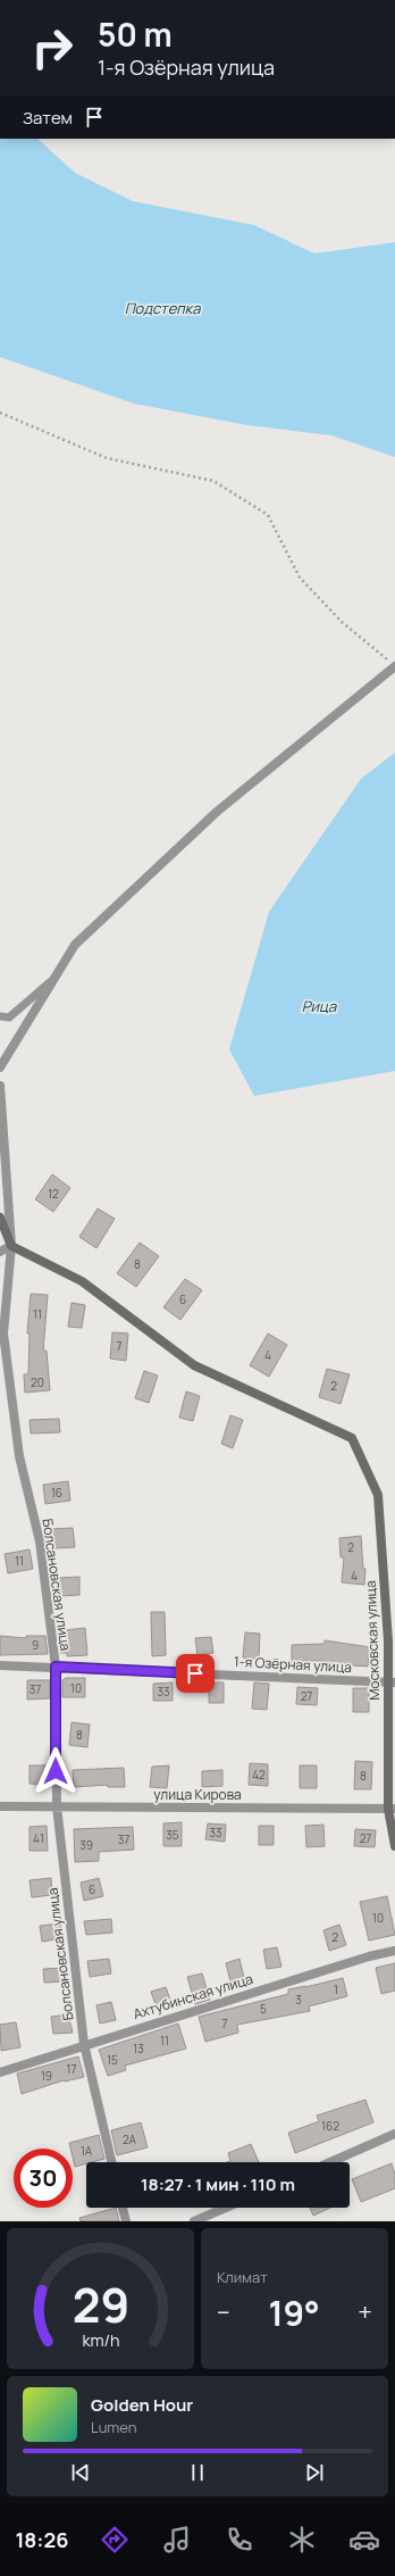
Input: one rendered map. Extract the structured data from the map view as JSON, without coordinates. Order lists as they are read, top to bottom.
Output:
{
  "streets": {
    "street": [
      "Болсановская улица",
      "Московская улица",
      "1-я Озёрная улица",
      "улица Кирова",
      "Ахтубинская улица"
    ]
  },
  "crossings": [
    ["Болсановская улица", "Московская улица"],
    ["Болсановская улица", "1-я Озёрная улица"],
    ["Болсановская улица", "улица Кирова"],
    ["Болсановская улица", "Ахтубинская улица"],
    ["Московская улица", "1-я Озёрная улица"],
    ["Московская улица", "улица Кирова"]
  ],
  "water": ["Подстепка", "Рица"],
  "house_numbers": [
    "12",
    "8",
    "6",
    "11",
    "7",
    "4",
    "20",
    "2",
    "16",
    "2",
    "11",
    "4",
    "9",
    "10",
    "37",
    "33",
    "27",
    "8",
    "42",
    "8",
    "33",
    "35",
    "41",
    "27",
    "37",
    "39",
    "6",
    "10",
    "2",
    "1",
    "3",
    "5",
    "7",
    "11",
    "13",
    "15",
    "17",
    "19",
    "162",
    "2А",
    "1А"
  ],
  "page": {
    "turn": ["50 m", "1-я Озёрная улица"],
    "then": "Затем",
    "limit": "30",
    "trip": "18:27 · 1 мин · 110 m",
    "tile": "Климат",
    "heat": ["−", "19°", "+"],
    "song": ["Golden Hour", "Lumen"],
    "tabs": "18:26",
    "gauge": ["29", "km/h"]
  }
}
